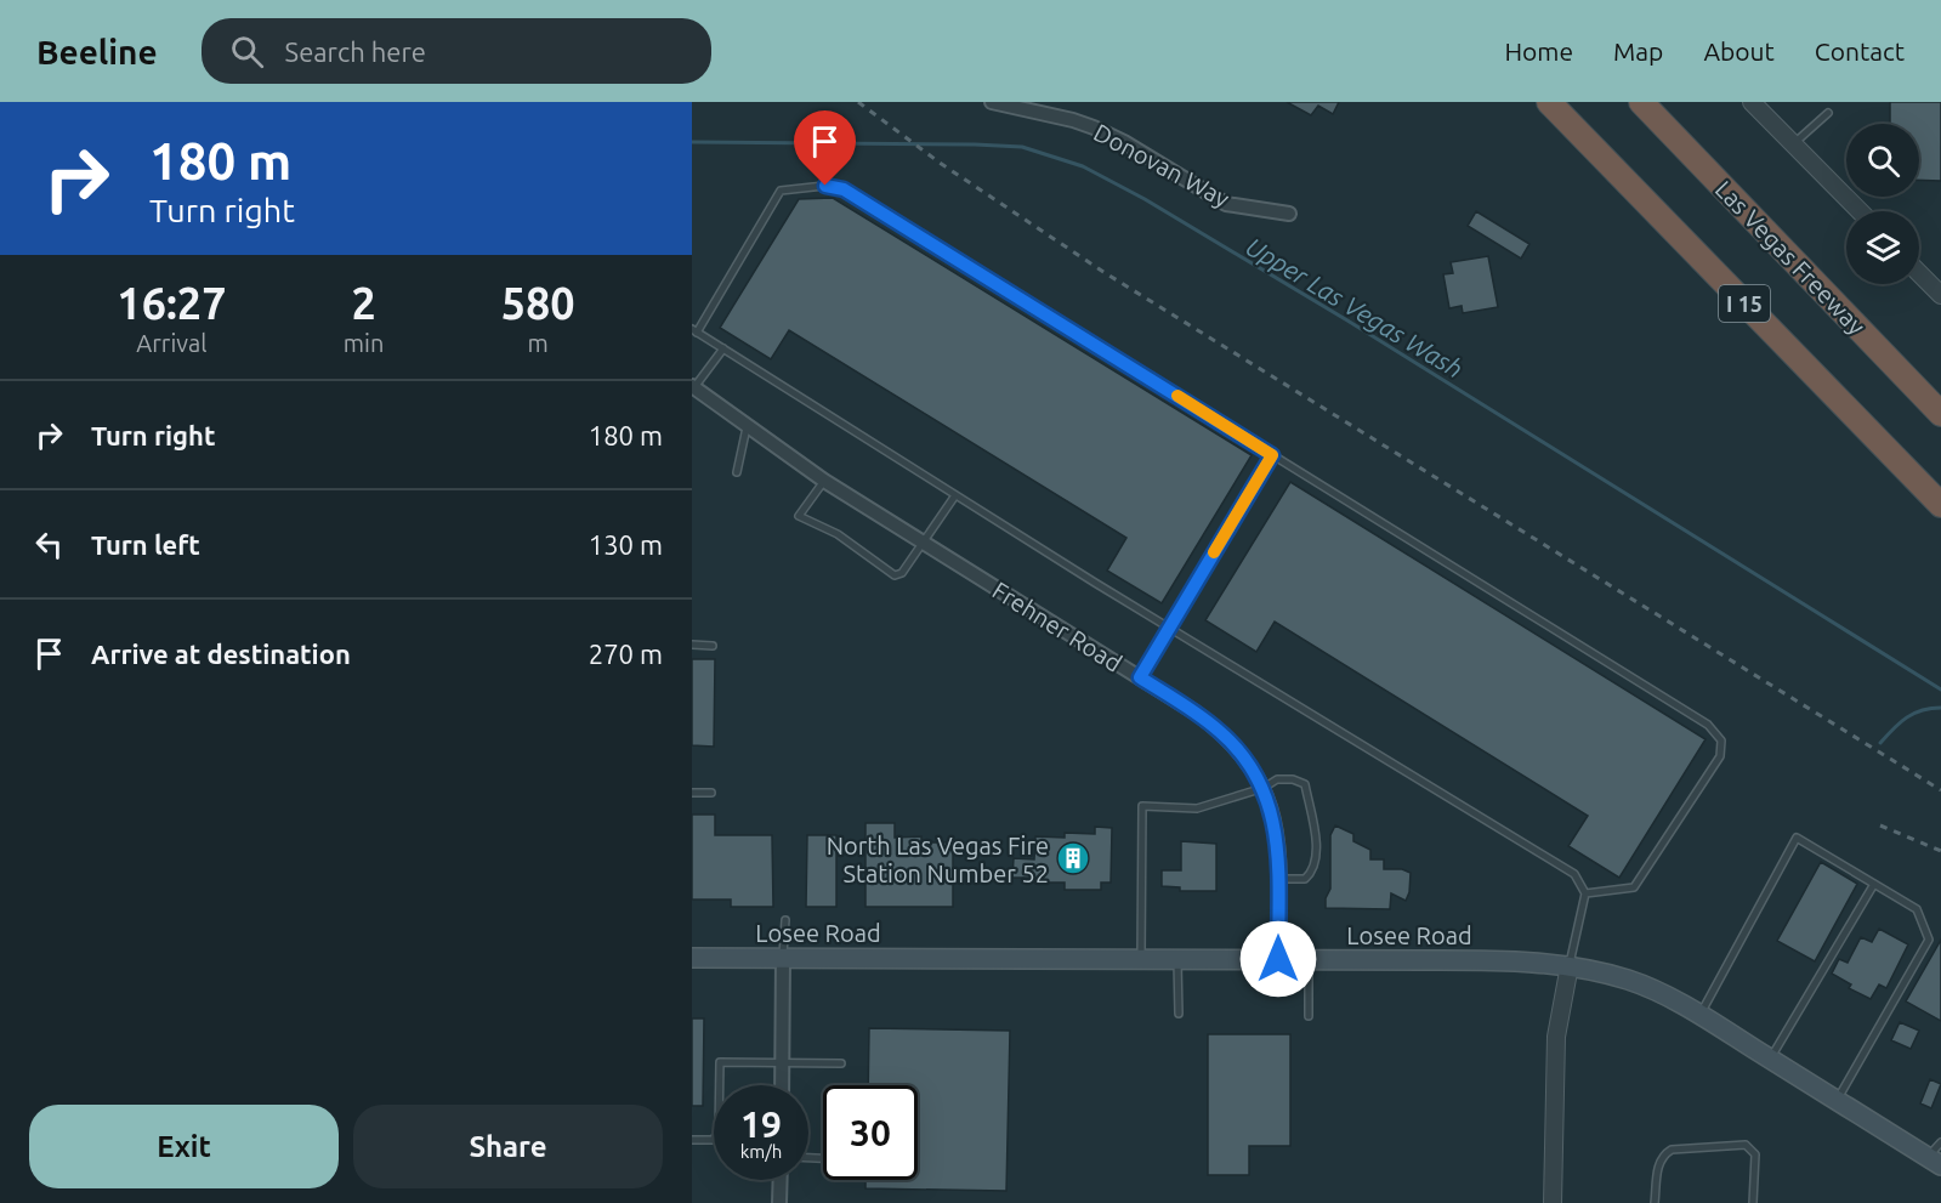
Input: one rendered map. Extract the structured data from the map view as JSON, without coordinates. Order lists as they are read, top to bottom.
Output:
{
  "streets": {
    "highway": ["Las Vegas Freeway", "I 15"],
    "main road": ["Losee Road"],
    "street": ["Donovan Way", "Frehner Road"]
  },
  "crossings": [
    ["Frehner Road", "Losee Road"]
  ],
  "water": ["Upper Las Vegas Wash"],
  "places": {
    "building": ["North Las Vegas Fire Station Number 52"]
  },
  "page": {
    "header": "Beeline",
    "search": "Search here",
    "nav": [
      "Home",
      "Map",
      "About",
      "Contact"
    ],
    "turn": ["180 m", "Turn right"],
    "eta": [
      "16:27",
      "Arrival",
      "2",
      "min",
      "580",
      "m"
    ],
    "list": [
      {
        "name": "Turn right",
        "value": "180 m"
      },
      {
        "name": "Turn left",
        "value": "130 m"
      },
      {
        "name": "Arrive at destination",
        "value": "270 m"
      }
    ],
    "speed": "19 km/h",
    "limit": "30",
    "buttons": ["Exit", "Share"]
  }
}
